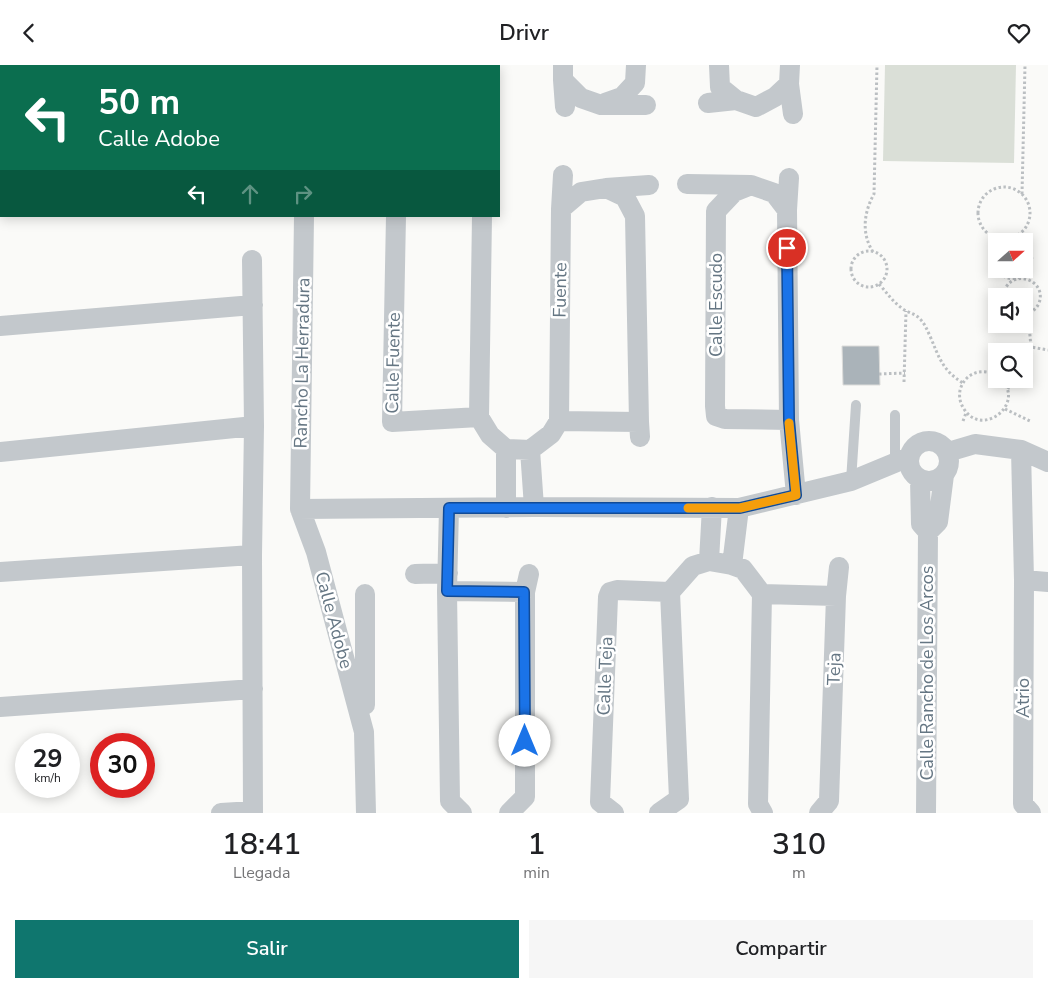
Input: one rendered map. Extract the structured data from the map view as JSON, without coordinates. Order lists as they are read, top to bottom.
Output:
{
  "streets": {
    "street": [
      "Fuente",
      "Calle Escudo",
      "Rancho La Herradura",
      "Calle Fuente",
      "Calle Adobe",
      "Teja",
      "Calle Rancho de Los Arcos",
      "Calle Teja",
      "Atrio"
    ]
  },
  "crossings": [
    ["Rancho La Herradura", "Calle Adobe"]
  ],
  "north": "right",
  "page": {
    "header": "Drivr",
    "turn": ["50 m", "Calle Adobe"],
    "speed": "29 km/h",
    "limit": "30",
    "eta": [
      "18:41",
      "Llegada",
      "1",
      "min",
      "310",
      "m"
    ],
    "buttons": ["Salir", "Compartir"]
  }
}
